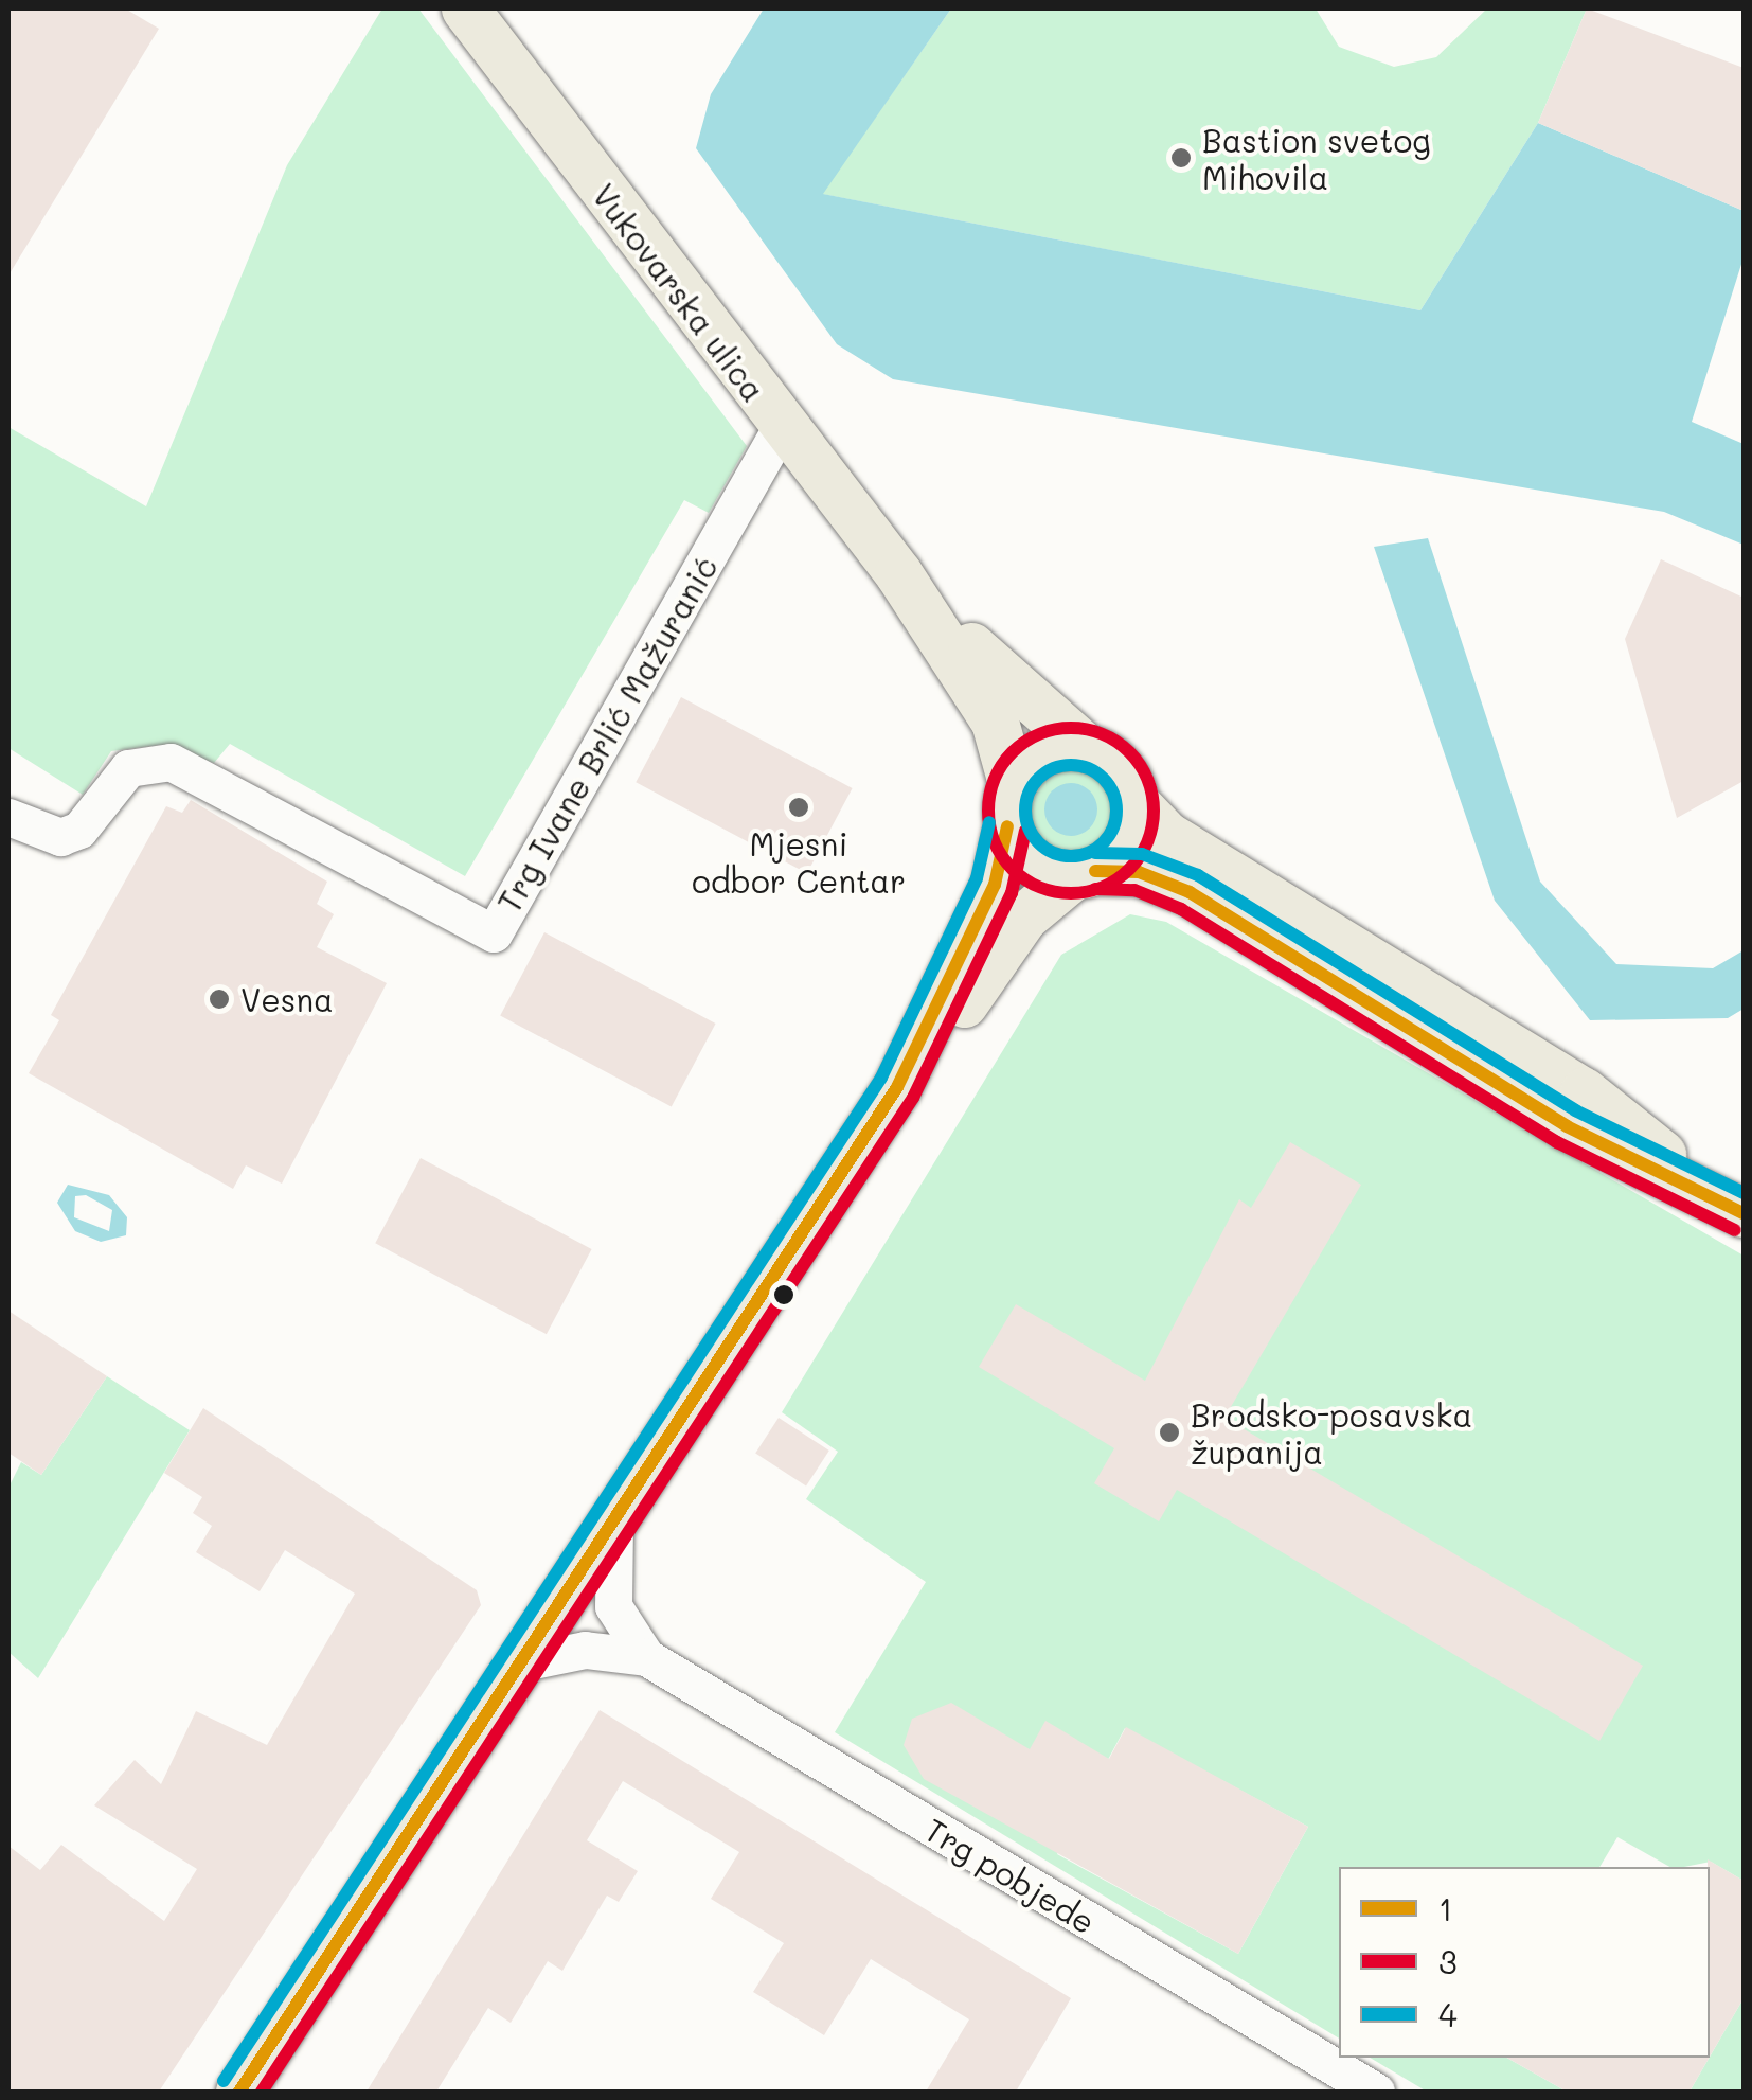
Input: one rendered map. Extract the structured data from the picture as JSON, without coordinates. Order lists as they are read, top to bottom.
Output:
{
  "streets": {
    "main road": ["Vukovarska ulica"],
    "street": ["Trg Ivane Brlić Mažuranić", "Trg pobjede"]
  },
  "crossings": [
    ["Vukovarska ulica", "Trg Ivane Brlić Mažuranić"]
  ],
  "places": [
    "Bastion svetog Mihovila",
    "Mjesni odbor Centar",
    "Vesna",
    "Brodsko-posavska županija"
  ],
  "lines": ["transit line 3", "transit line 4", "transit line 1"],
  "legend": ["1", "3", "4"]
}
